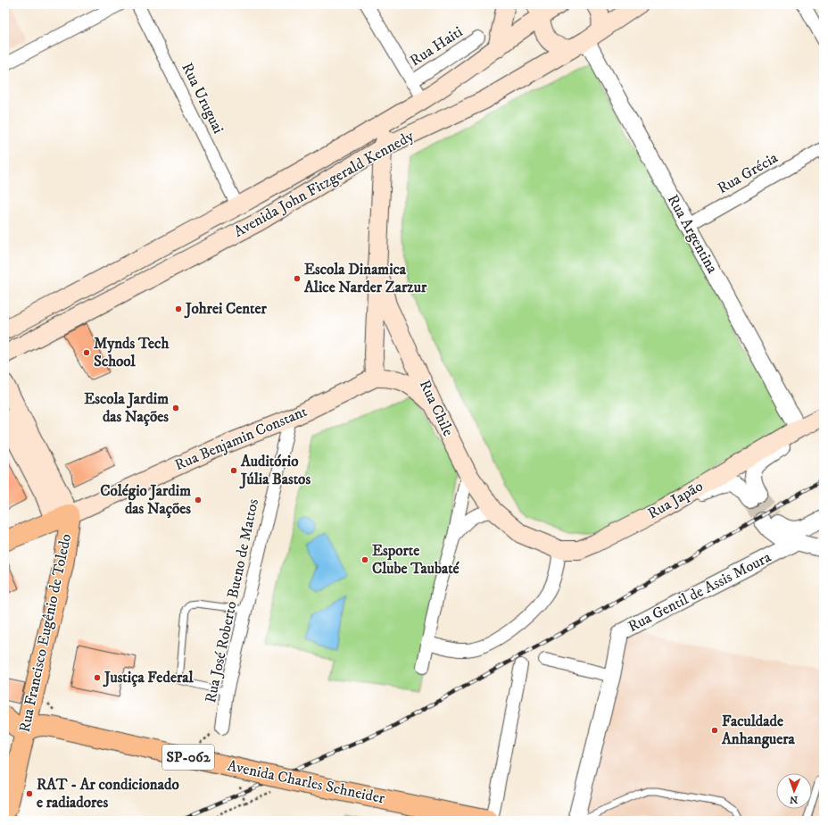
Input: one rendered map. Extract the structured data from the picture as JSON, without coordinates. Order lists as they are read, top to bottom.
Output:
{
  "streets": {
    "main road": [
      "Avenida John Fitzgerald Kennedy",
      "Rua Chile",
      "Rua Benjamin Constant",
      "Rua Japão",
      "Rua Francisco Eugênio de Toledo",
      "SP-062",
      "Avenida Charles Schneider"
    ],
    "street": [
      "Rua Haiti",
      "Rua Uruguai",
      "Rua Grécia",
      "Rua Argentina",
      "Rua Gentil de Assis Moura",
      "Rua José Roberto Bueno de Mattos"
    ]
  },
  "crossings": [
    ["Rua Uruguai", "Avenida John Fitzgerald Kennedy"],
    ["Rua Grécia", "Rua Argentina"],
    ["Avenida John Fitzgerald Kennedy", "Rua Argentina"],
    ["Avenida John Fitzgerald Kennedy", "Rua Chile"],
    ["Rua Argentina", "Rua Japão"],
    ["Rua Chile", "Rua Benjamin Constant"],
    ["Rua Chile", "Rua Japão"],
    ["Rua Benjamin Constant", "Rua José Roberto Bueno de Mattos"],
    ["Rua Benjamin Constant", "Rua Francisco Eugênio de Toledo"],
    ["Rua Francisco Eugênio de Toledo", "Avenida Charles Schneider"]
  ],
  "places": [
    "Escola Dinamica Alice Narder Zarzur",
    "Johrei Center",
    "Mynds Tech School",
    "Escola Jardim das Nações",
    "Auditório Júlia Bastos",
    "Colégio Jardim das Nações",
    "Esporte Clube Taubaté",
    "Justiça Federal",
    "Faculdade Anhanguera",
    "RAT - Ar condicionado e radiadores"
  ],
  "north": "bottom"
}
